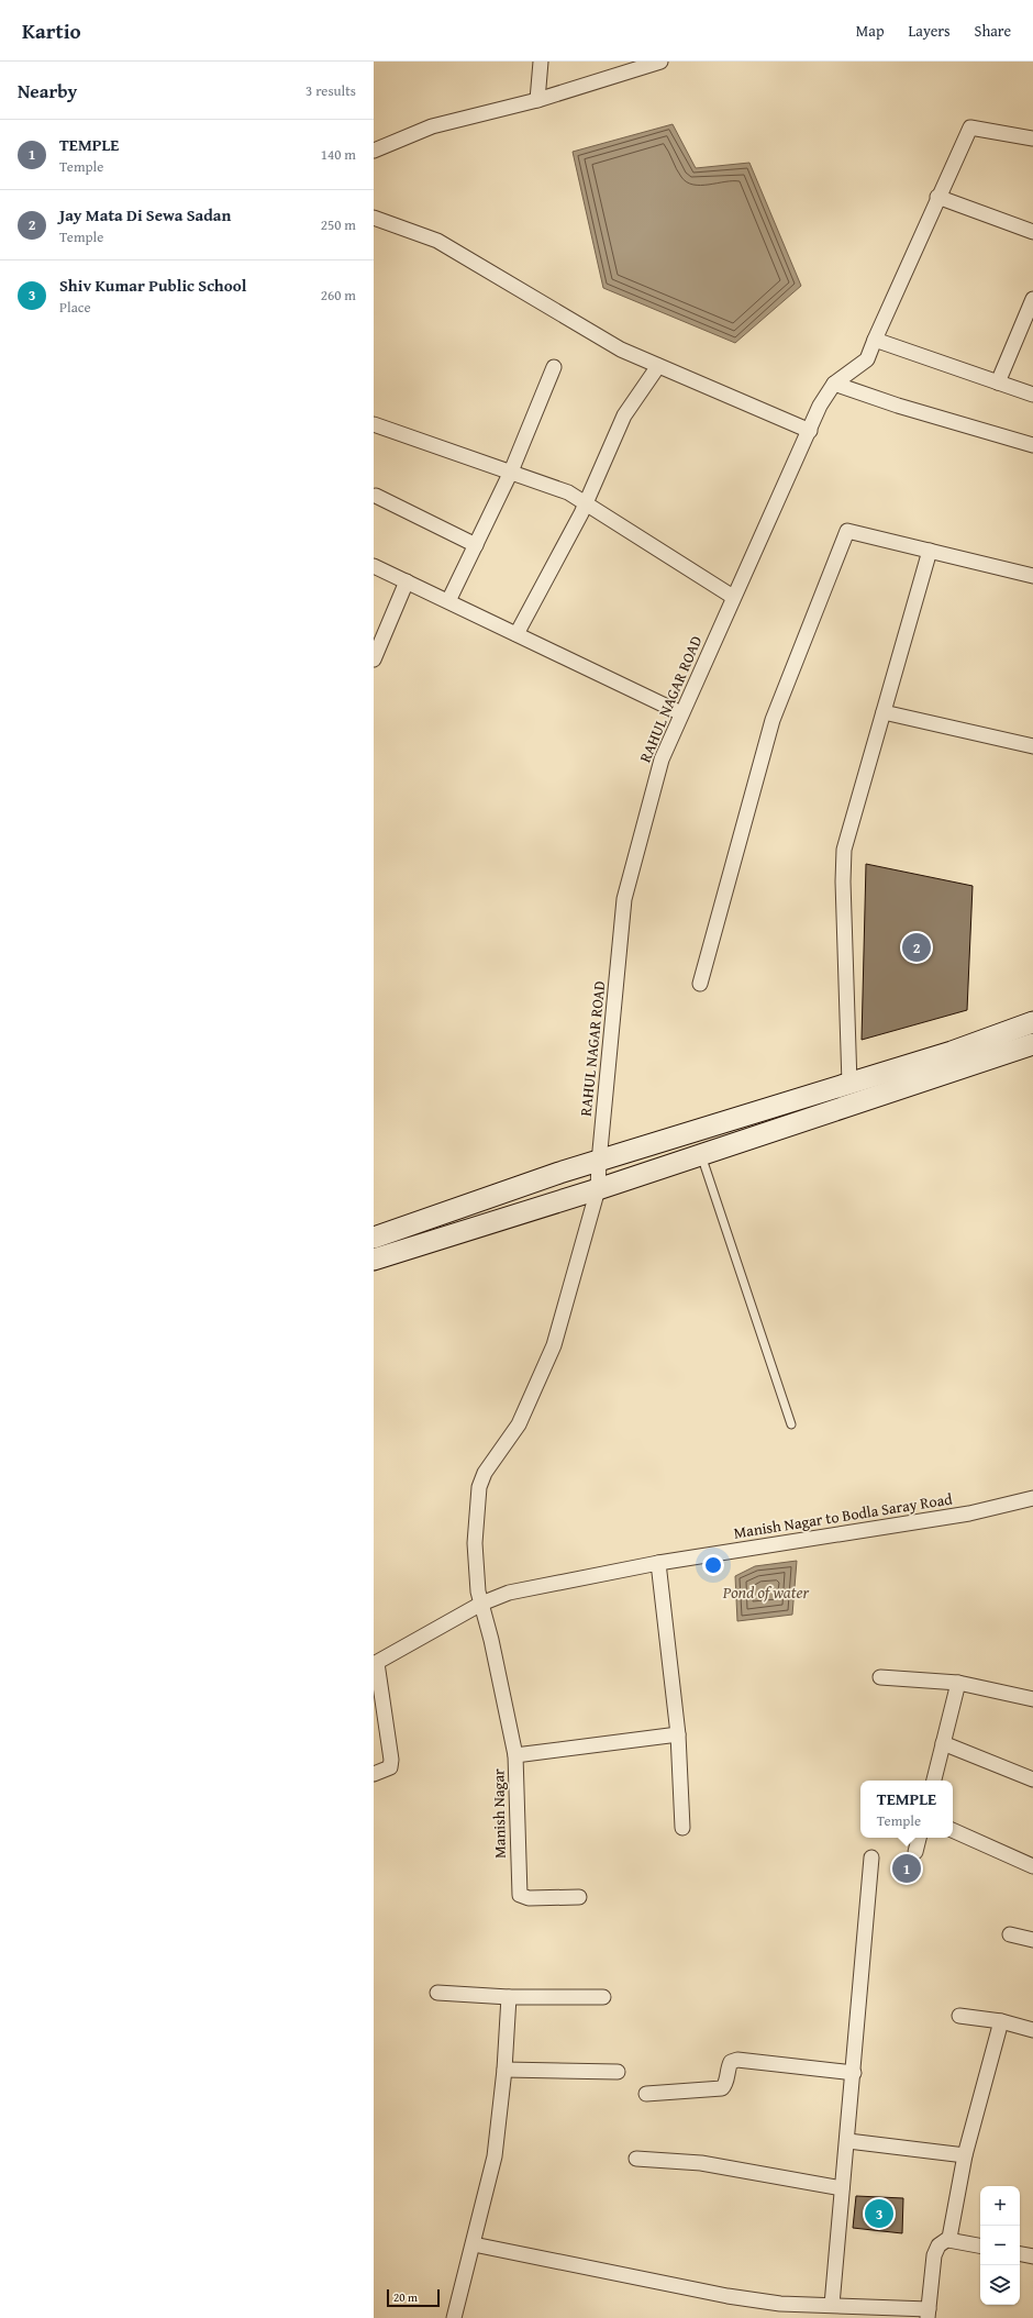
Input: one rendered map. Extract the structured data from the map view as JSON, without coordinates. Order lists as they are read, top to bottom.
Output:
{
  "streets": {
    "street": ["RAHUL NAGAR ROAD", "Manish Nagar to Bodla Saray Road", "Manish Nagar"]
  },
  "crossings": [
    ["RAHUL NAGAR ROAD", "Manish Nagar to Bodla Saray Road"],
    ["RAHUL NAGAR ROAD", "Manish Nagar"]
  ],
  "water": ["Pond of water"],
  "scale_bar": "20 m",
  "page": {
    "header": "Kartio",
    "nav": ["Map", "Layers", "Share"],
    "heading": ["Nearby", "3 results"],
    "list": [
      {
        "mark": "1",
        "name": "TEMPLE",
        "note": "Temple",
        "value": "140 m"
      },
      {
        "mark": "2",
        "name": "Jay Mata Di Sewa Sadan",
        "note": "Temple",
        "value": "250 m"
      },
      {
        "mark": "3",
        "name": "Shiv Kumar Public School",
        "note": "Place",
        "value": "260 m"
      }
    ],
    "pins": ["2", "1", "3"],
    "popup": ["TEMPLE", "Temple"],
    "map_buttons": ["+", "−"],
    "scale": "20 m"
  }
}
